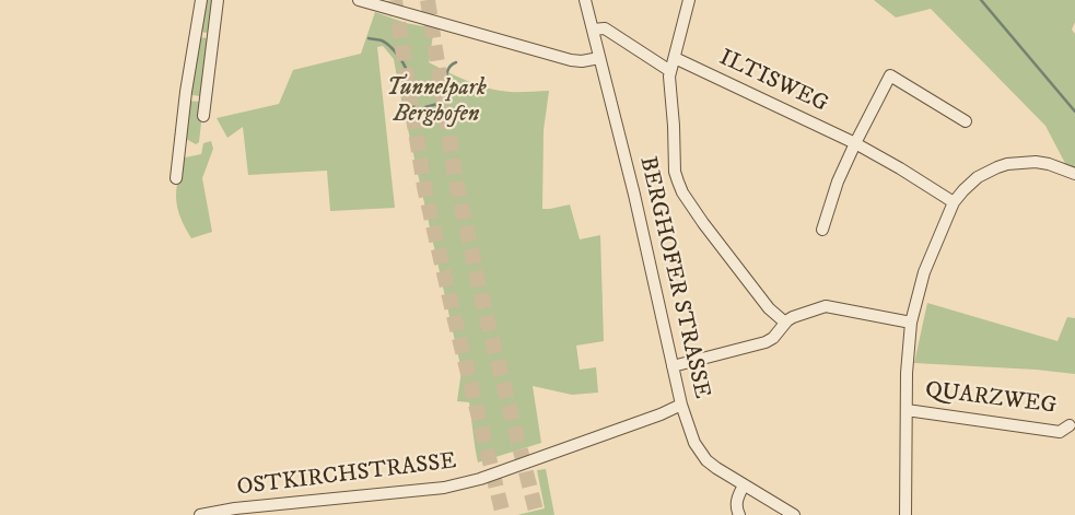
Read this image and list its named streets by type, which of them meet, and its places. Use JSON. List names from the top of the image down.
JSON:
{
  "streets": {
    "street": [
      "ILTISWEG",
      "BERGHOFER STRASSE",
      "QUARZWEG",
      "OSTKIRCHSTRASSE"
    ]
  },
  "crossings": [
    ["BERGHOFER STRASSE", "OSTKIRCHSTRASSE"]
  ],
  "parks": ["Tunnelpark Berghofen"]
}
